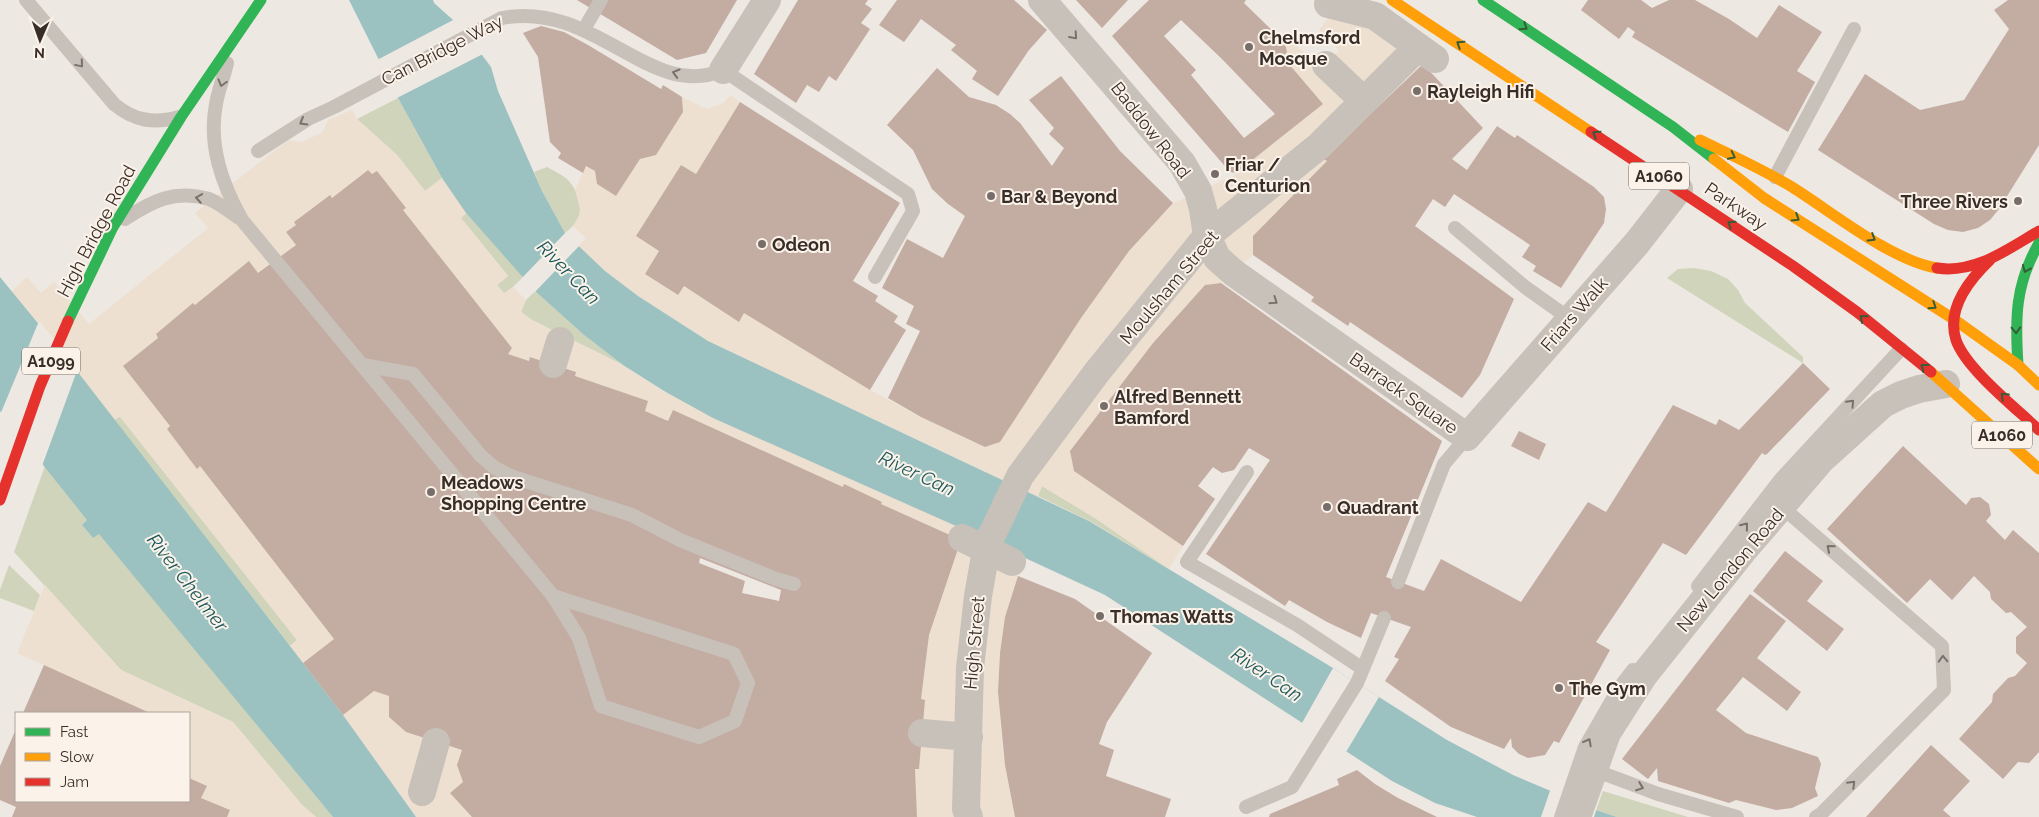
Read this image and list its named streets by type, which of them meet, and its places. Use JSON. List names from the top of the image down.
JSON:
{
  "streets": {
    "main road": [
      "A1060",
      "Parkway",
      "High Bridge Road",
      "A1099"
    ],
    "street": [
      "Baddow Road",
      "Moulsham Street",
      "Friars Walk",
      "Barrack Square",
      "New London Road",
      "High Street"
    ],
    "lane": ["Can Bridge Way"]
  },
  "crossings": [
    ["Baddow Road", "Moulsham Street"],
    ["Baddow Road", "Barrack Square"],
    ["A1060", "Parkway"],
    ["Parkway", "Friars Walk"],
    ["Parkway", "New London Road"],
    ["Moulsham Street", "High Street"],
    ["Friars Walk", "Barrack Square"]
  ],
  "one_way": [
    "Can Bridge Way",
    "Baddow Road",
    "Barrack Square",
    "New London Road"
  ],
  "water": ["River Can", "River Chelmer"],
  "places": [
    "Chelmsford Mosque",
    "Rayleigh Hifi",
    "Friar / Centurion",
    "Bar & Beyond",
    "Three Rivers",
    "Odeon",
    "Alfred Bennett Bamford",
    "Meadows Shopping Centre",
    "Quadrant",
    "Thomas Watts",
    "The Gym"
  ],
  "legend": ["Fast", "Slow", "Jam"],
  "north": "bottom"
}
